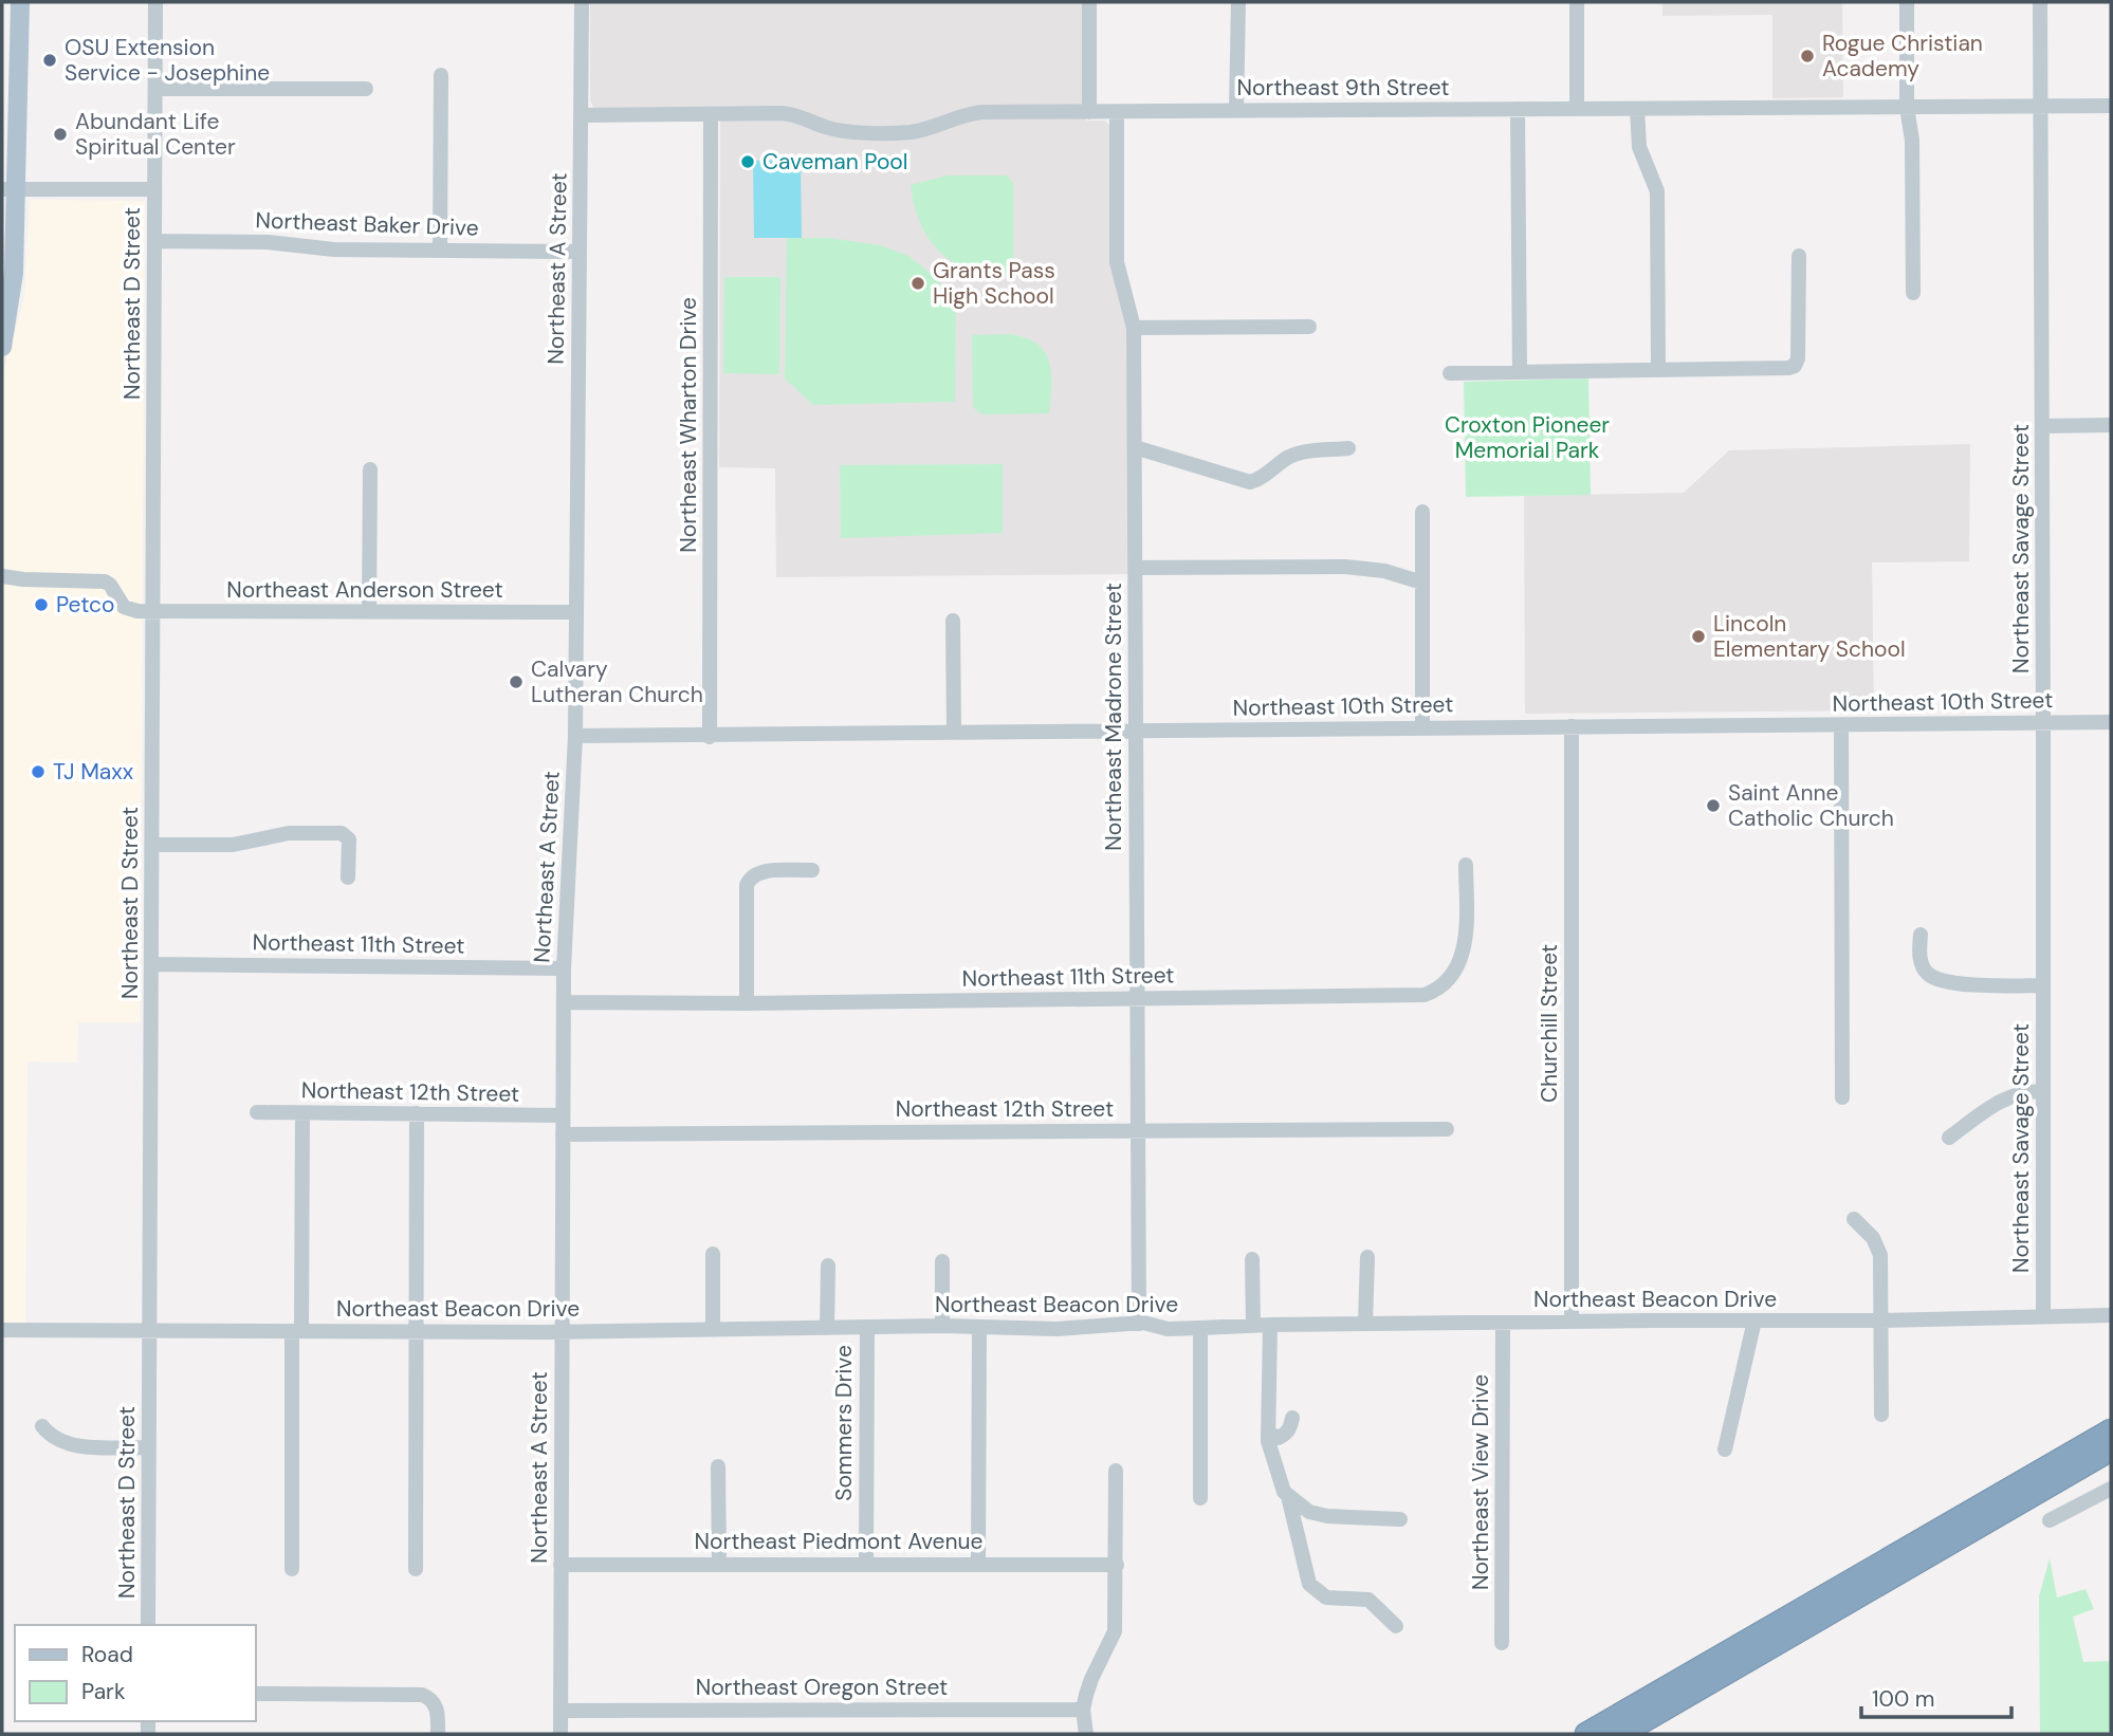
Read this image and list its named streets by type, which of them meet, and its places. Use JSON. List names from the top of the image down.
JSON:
{
  "streets": {
    "street": [
      "Northeast 9th Street",
      "Northeast Baker Drive",
      "Northeast A Street",
      "Northeast D Street",
      "Northeast Wharton Drive",
      "Northeast Savage Street",
      "Northeast Anderson Street",
      "Northeast 10th Street",
      "Northeast Madrone Street",
      "Northeast 11th Street",
      "Churchill Street",
      "Northeast 12th Street",
      "Northeast Beacon Drive",
      "Sommers Drive",
      "Northeast View Drive",
      "Northeast Piedmont Avenue",
      "Northeast Oregon Street"
    ]
  },
  "crossings": [
    ["Northeast 9th Street", "Northeast A Street"],
    ["Northeast 9th Street", "Northeast Wharton Drive"],
    ["Northeast 9th Street", "Northeast Savage Street"],
    ["Northeast 9th Street", "Northeast Madrone Street"],
    ["Northeast Baker Drive", "Northeast A Street"],
    ["Northeast Baker Drive", "Northeast D Street"],
    ["Northeast A Street", "Northeast Anderson Street"],
    ["Northeast A Street", "Northeast 10th Street"],
    ["Northeast A Street", "Northeast 11th Street"],
    ["Northeast A Street", "Northeast 12th Street"],
    ["Northeast A Street", "Northeast Beacon Drive"],
    ["Northeast A Street", "Northeast Piedmont Avenue"],
    ["Northeast A Street", "Northeast Oregon Street"],
    ["Northeast D Street", "Northeast Anderson Street"],
    ["Northeast D Street", "Northeast 11th Street"],
    ["Northeast D Street", "Northeast Beacon Drive"],
    ["Northeast Wharton Drive", "Northeast 10th Street"],
    ["Northeast Savage Street", "Northeast 10th Street"],
    ["Northeast Savage Street", "Northeast Beacon Drive"],
    ["Northeast 10th Street", "Northeast Madrone Street"],
    ["Northeast 10th Street", "Churchill Street"],
    ["Northeast Madrone Street", "Northeast 11th Street"],
    ["Northeast Madrone Street", "Northeast 12th Street"],
    ["Northeast Madrone Street", "Northeast Beacon Drive"],
    ["Churchill Street", "Northeast Beacon Drive"],
    ["Northeast Beacon Drive", "Sommers Drive"],
    ["Northeast Beacon Drive", "Northeast View Drive"],
    ["Sommers Drive", "Northeast Piedmont Avenue"]
  ],
  "parks": ["Croxton Pioneer Memorial Park"],
  "places": [
    "Rogue Christian Academy",
    "OSU Extension Service - Josephine",
    "Abundant Life Spiritual Center",
    "Caveman Pool",
    "Grants Pass High School",
    "Petco",
    "Lincoln Elementary School",
    "Calvary Lutheran Church",
    "TJ Maxx",
    "Saint Anne Catholic Church"
  ],
  "legend": ["Road", "Park"],
  "scale_bar": "100 m"
}
